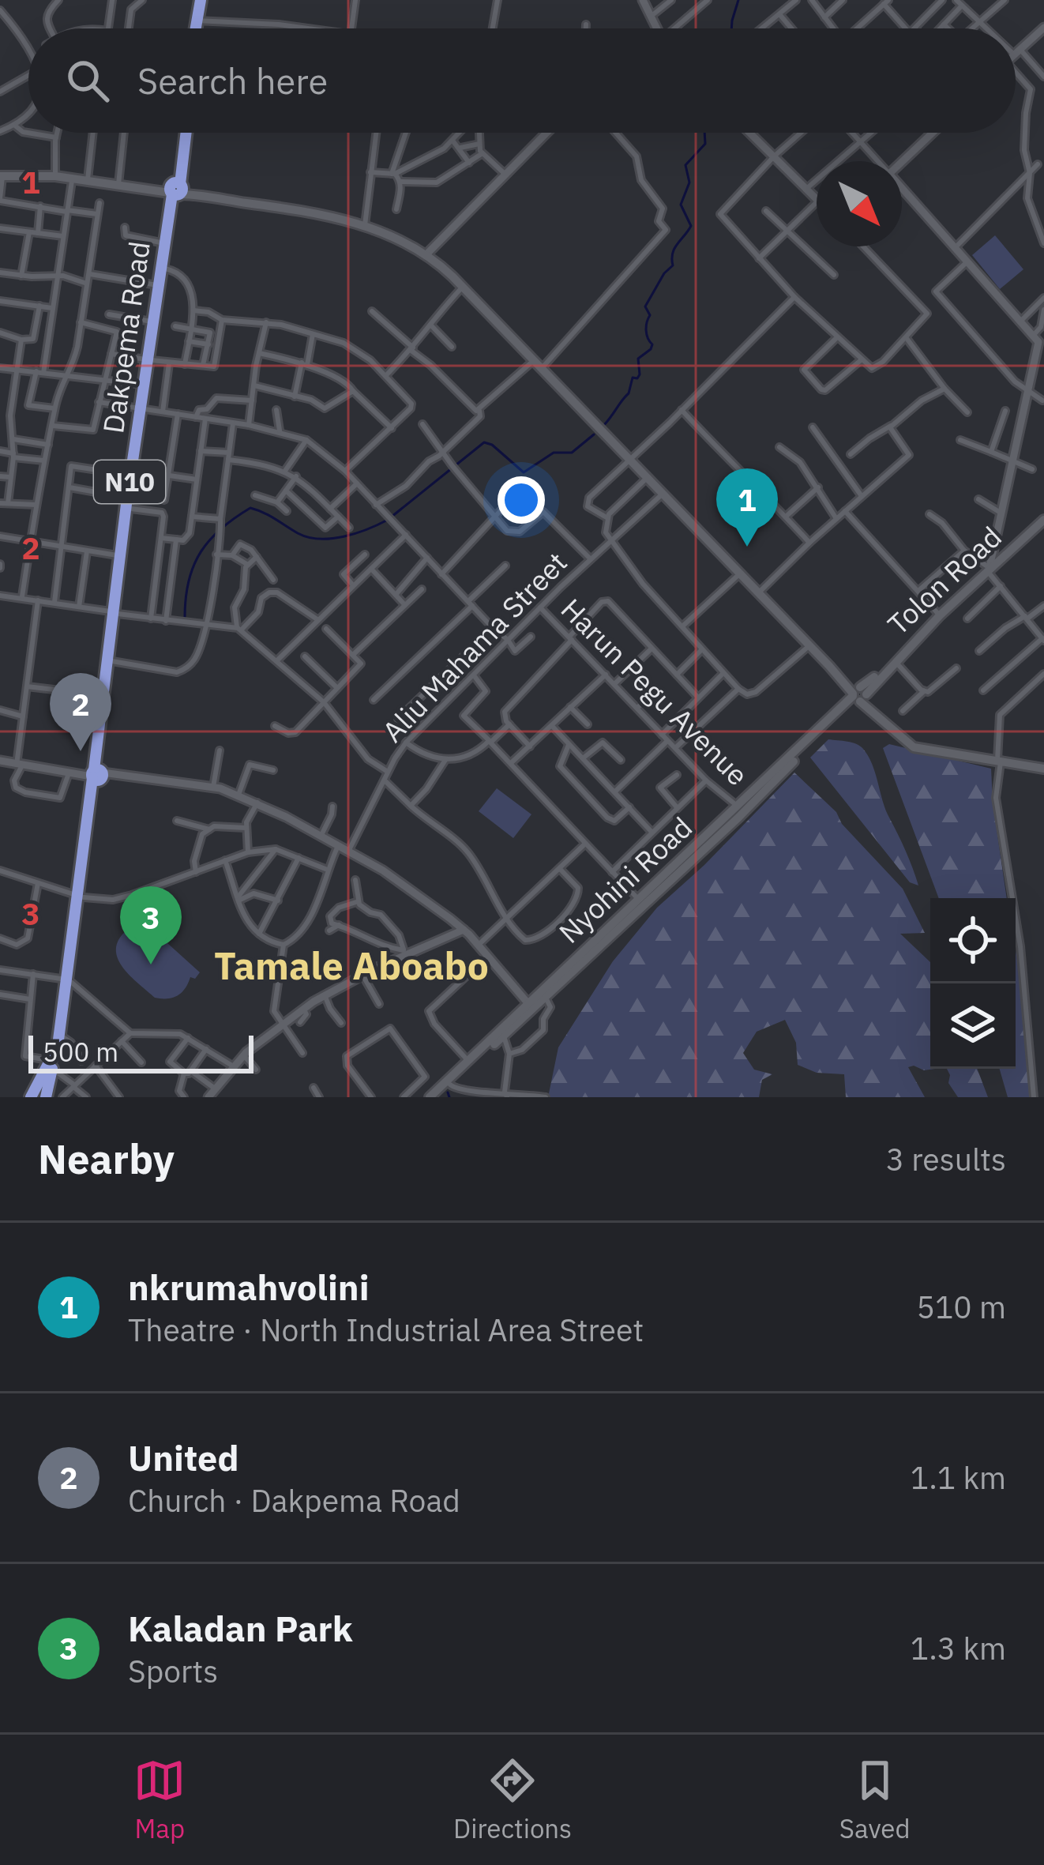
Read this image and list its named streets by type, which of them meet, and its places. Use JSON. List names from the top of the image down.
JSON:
{
  "streets": {
    "highway": ["Dakpema Road", "N10"],
    "main road": ["Tolon Road", "Nyohini Road"],
    "street": ["Aliu Mahama Street", "Harun Pegu Avenue"]
  },
  "crossings": [
    ["Dakpema Road", "N10"],
    ["Tolon Road", "Nyohini Road"],
    ["Aliu Mahama Street", "Harun Pegu Avenue"],
    ["Harun Pegu Avenue", "Nyohini Road"]
  ],
  "districts": ["Tamale Aboabo"],
  "scale_bar": "500 m",
  "north": "bottom right",
  "page": {
    "search": "Search here",
    "pins": ["1", "2", "3"],
    "scale": "500 m",
    "heading": ["Nearby", "3 results"],
    "list": [
      {
        "mark": "1",
        "name": "nkrumahvolini",
        "note": "Theatre · North Industrial Area Street",
        "value": "510 m"
      },
      {
        "mark": "2",
        "name": "United",
        "note": "Church · Dakpema Road",
        "value": "1.1 km"
      },
      {
        "mark": "3",
        "name": "Kaladan Park",
        "note": "Sports",
        "value": "1.3 km"
      }
    ],
    "nav": ["Map", "Directions", "Saved"]
  },
  "grid": {
    "rows": ["1", "2", "3"]
  }
}
